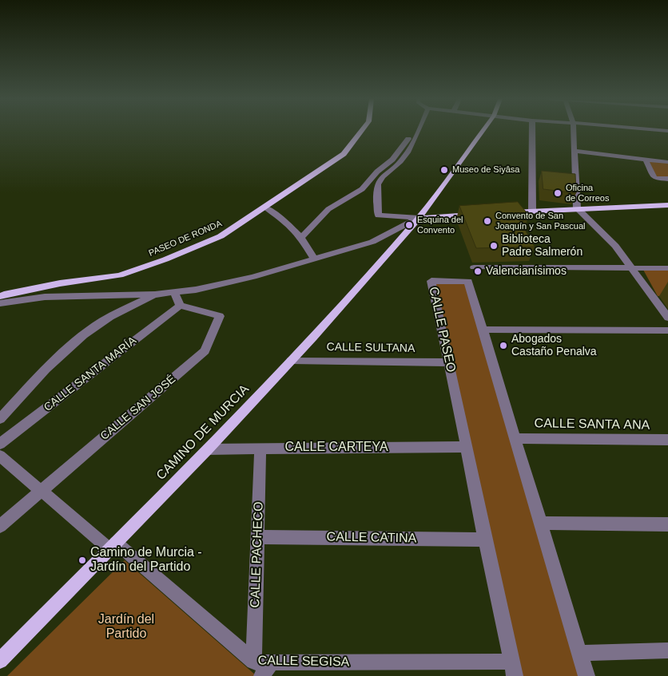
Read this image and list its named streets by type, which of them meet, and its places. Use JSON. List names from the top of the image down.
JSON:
{
  "streets": {
    "main road": ["PASEO DE RONDA", "CAMINO DE MURCIA"],
    "street": [
      "CALLE PASEO",
      "CALLE SULTANA",
      "CALLE SANTA MARÍA",
      "CALLE SAN JOSÉ",
      "CALLE SANTA ANA",
      "CALLE CARTEYA",
      "CALLE CATINA",
      "CALLE PACHECO",
      "CALLE SEGISA"
    ]
  },
  "crossings": [
    ["CALLE PASEO", "CALLE SULTANA"],
    ["CALLE PASEO", "CALLE SANTA ANA"],
    ["CALLE PASEO", "CALLE CARTEYA"],
    ["CALLE PASEO", "CALLE CATINA"],
    ["CALLE PASEO", "CALLE SEGISA"],
    ["CALLE SULTANA", "CAMINO DE MURCIA"],
    ["CALLE SANTA MARÍA", "CALLE SAN JOSÉ"],
    ["CALLE SAN JOSÉ", "CALLE SEGISA"],
    ["CAMINO DE MURCIA", "CALLE CARTEYA"],
    ["CAMINO DE MURCIA", "CALLE SEGISA"],
    ["CALLE CARTEYA", "CALLE PACHECO"],
    ["CALLE CATINA", "CALLE PACHECO"],
    ["CALLE PACHECO", "CALLE SEGISA"]
  ],
  "parks": ["Jardín del Partido"],
  "places": [
    "Museo de Siyâsa",
    "Oficina de Correos",
    "Convento de San Joaquín y San Pascual",
    "Esquina del Convento",
    "Biblioteca Padre Salmerón",
    "Valencianísimos",
    "Abogados Castaño Penalva",
    "Camino de Murcia - Jardín del Partido"
  ]
}
